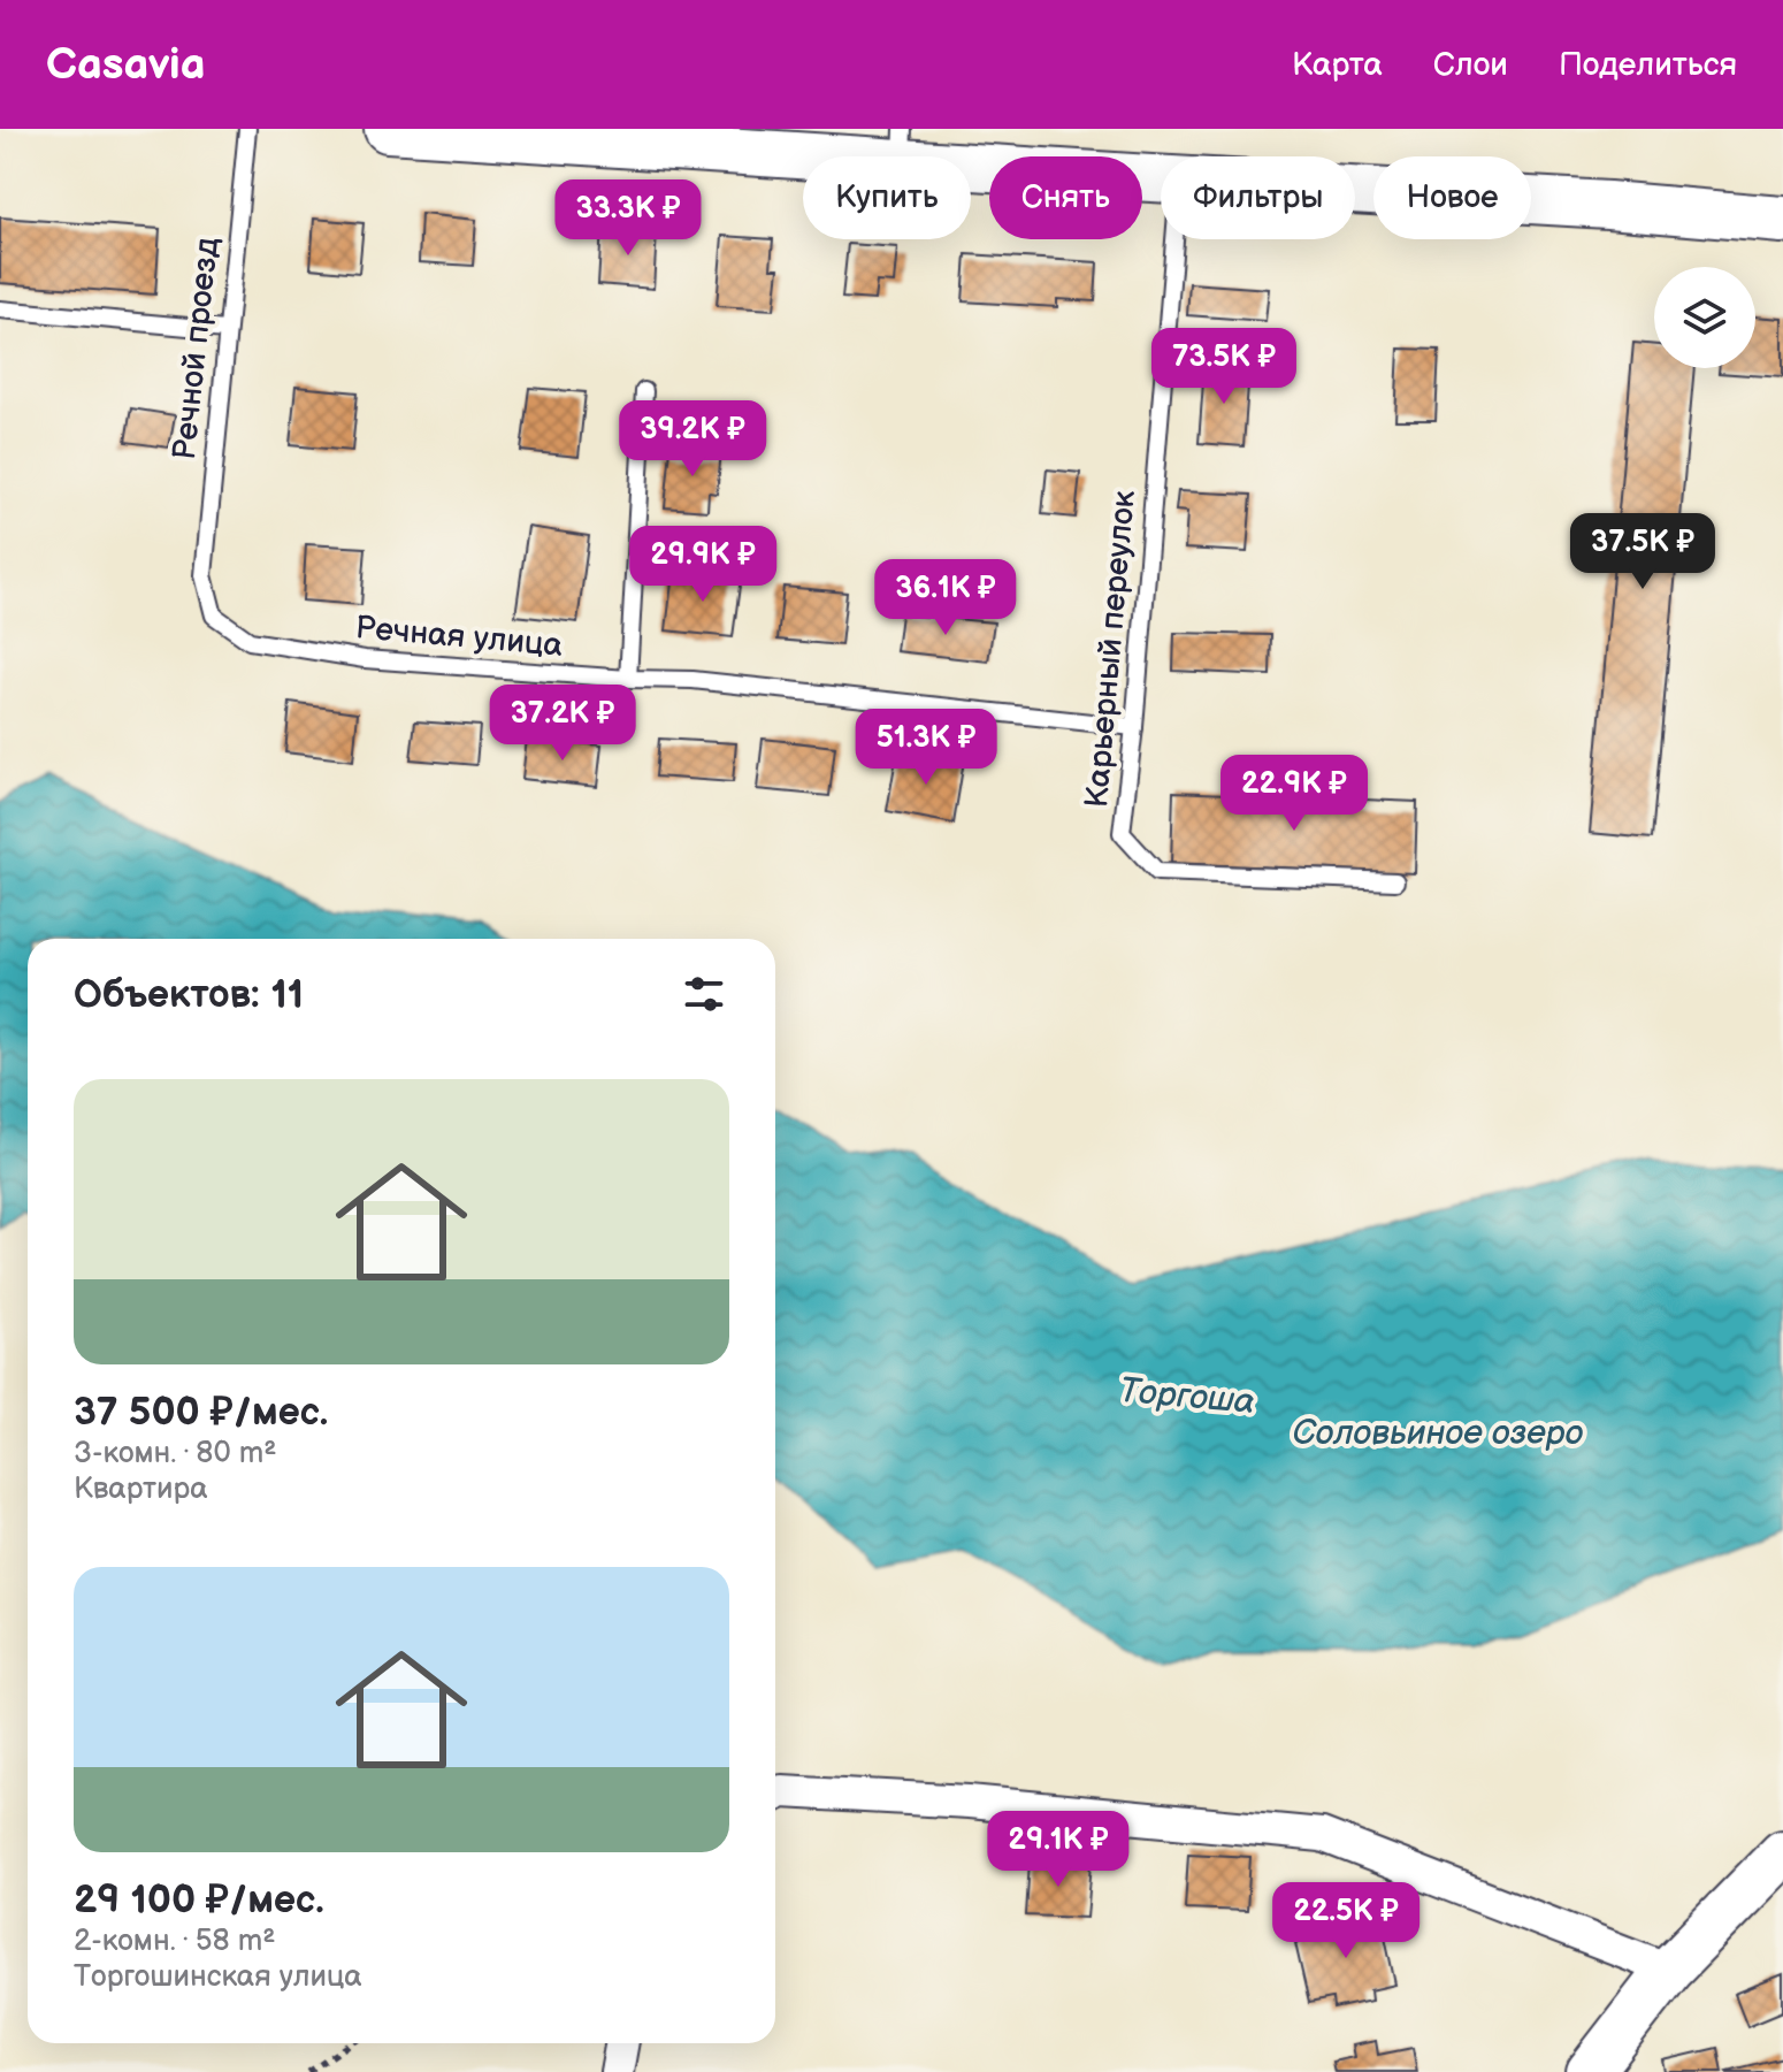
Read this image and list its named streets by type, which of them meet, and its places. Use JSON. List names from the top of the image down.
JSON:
{
  "streets": {
    "lane": ["Речной проезд", "Речная улица", "Карьерный переулок"]
  },
  "crossings": [
    ["Речной проезд", "Речная улица"],
    ["Речная улица", "Карьерный переулок"]
  ],
  "water": ["Торгоша", "Соловьиное озеро"],
  "page": {
    "header": "Casavia",
    "nav": ["Карта", "Слои", "Поделиться"],
    "chip": [
      "Купить",
      "Снять",
      "Фильтры",
      "Новое"
    ],
    "price": [
      "33.3K ₽",
      "73.5K ₽",
      "39.2K ₽",
      "37.5K ₽",
      "29.9K ₽",
      "36.1K ₽",
      "37.2K ₽",
      "51.3K ₽",
      "22.9K ₽",
      "29.1K ₽",
      "22.5K ₽"
    ],
    "heading": "Объектов: 11",
    "list": [
      {
        "name": "37 500 ₽/мес.",
        "note": "3-комн. · 80 m² · Квартира"
      },
      {
        "name": "29 100 ₽/мес.",
        "note": "2-комн. · 58 m² · Торгошинская улица"
      }
    ]
  }
}
